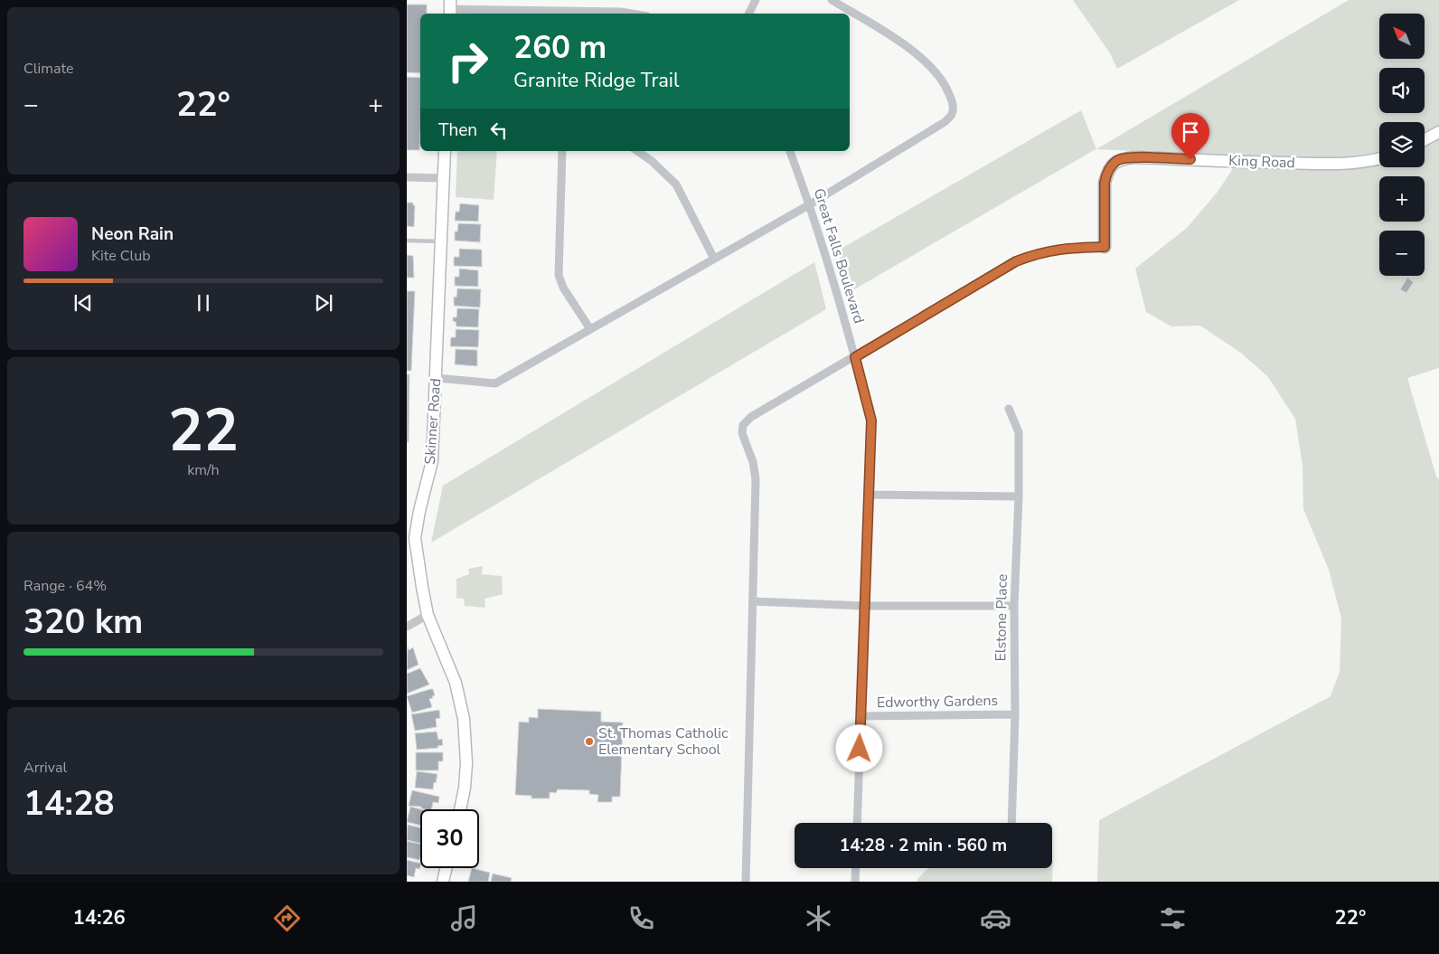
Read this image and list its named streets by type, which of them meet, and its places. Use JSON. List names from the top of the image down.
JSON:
{
  "streets": {
    "street": [
      "King Road",
      "Great Falls Boulevard",
      "Skinner Road",
      "Elstone Place",
      "Edworthy Gardens"
    ]
  },
  "crossings": [
    ["Great Falls Boulevard", "Edworthy Gardens"],
    ["Elstone Place", "Edworthy Gardens"]
  ],
  "places": ["St. Thomas Catholic Elementary School"],
  "north": "top left",
  "page": {
    "tile": [
      "Climate",
      ["22", "km/h"],
      ["Range · 64%", "320 km"],
      ["Arrival", "14:28"]
    ],
    "map_buttons": ["+", "−"],
    "turn": ["260 m", "Granite Ridge Trail"],
    "heat": ["−", "22°", "+"],
    "then": "Then",
    "song": ["Neon Rain", "Kite Club"],
    "limit": "30",
    "trip": "14:28 · 2 min · 560 m",
    "tabs": ["14:26", "22°"]
  }
}
